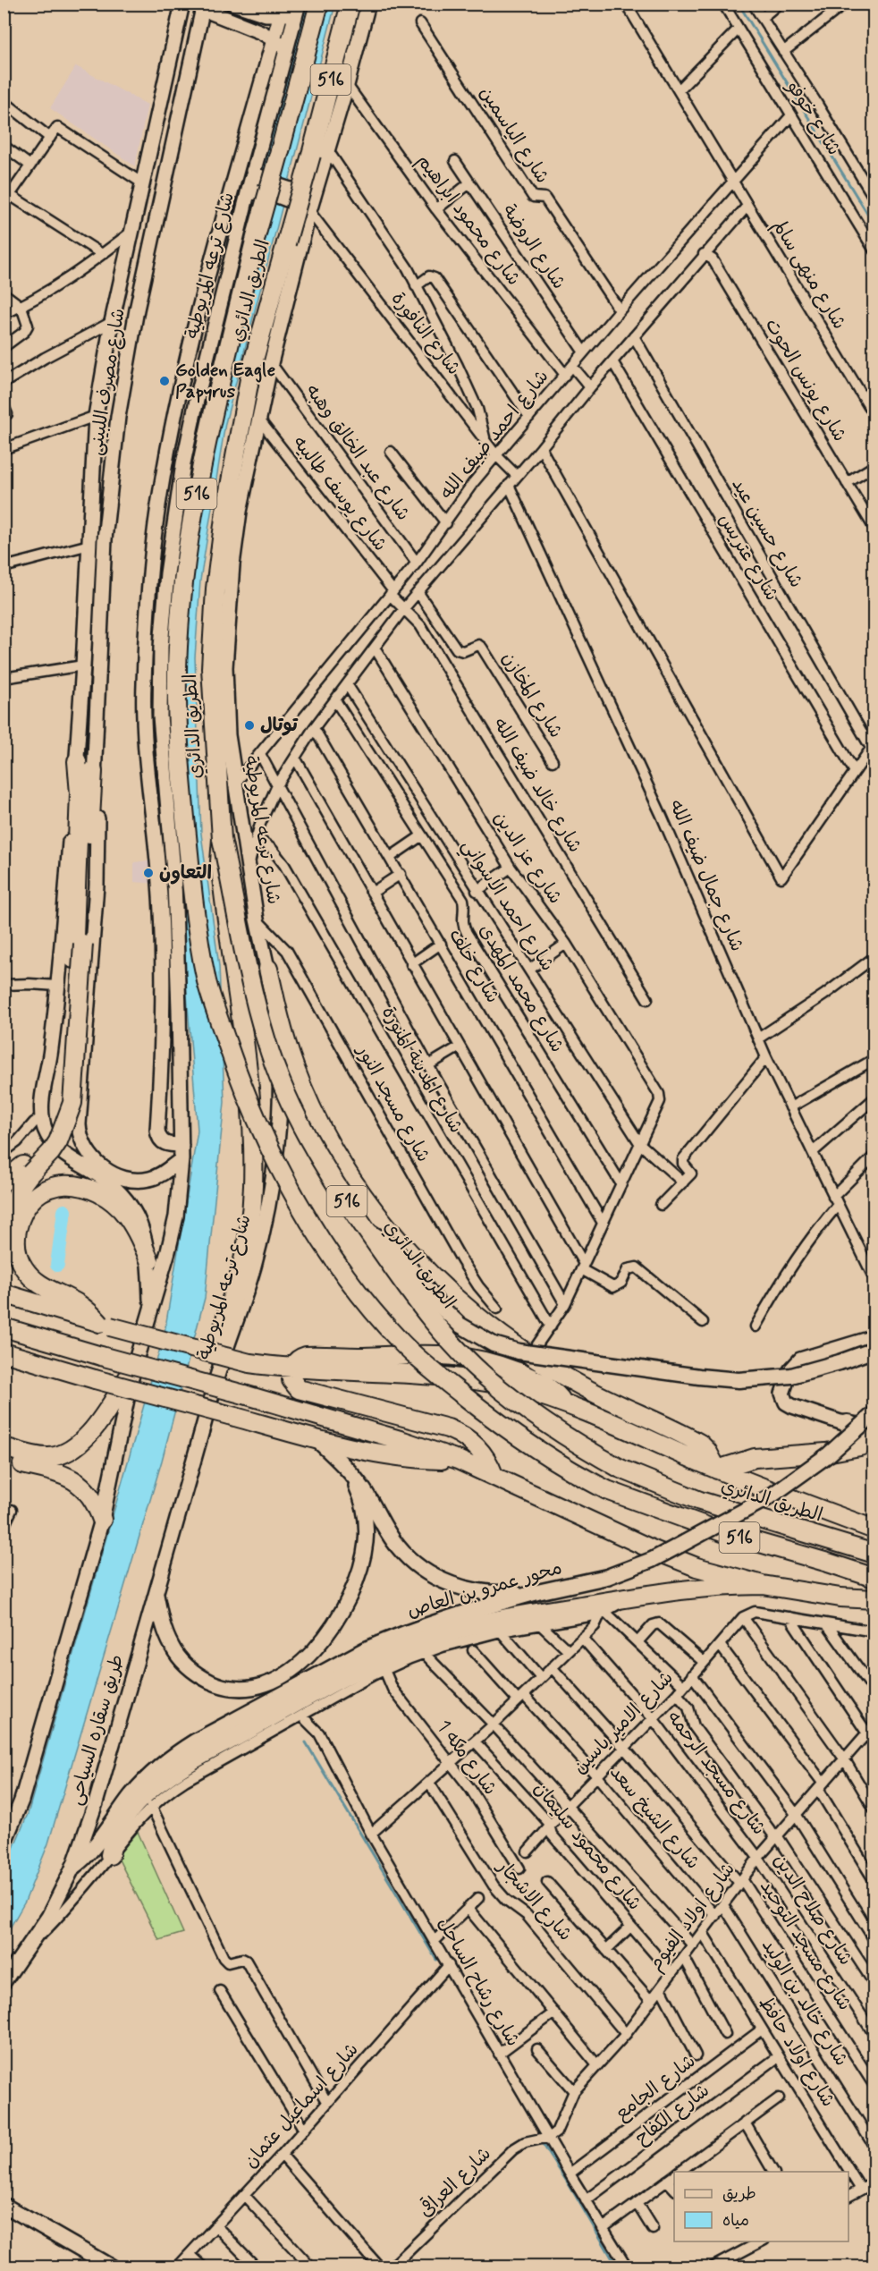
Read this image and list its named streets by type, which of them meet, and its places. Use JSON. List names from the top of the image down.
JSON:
{
  "streets": {
    "highway": ["516", "الطريق الدائري"],
    "main road": [
      "شارع ترعه المريوطية",
      "شارع مصرف اللبينى",
      "محور عمرو بن العاص",
      "طريق سقاره السياحى"
    ],
    "street": [
      "شارع خوفو",
      "شارع الياسمين",
      "شارع محمود ابراهيم",
      "شارع الروضة",
      "شارع منهى سالم",
      "شارع النافورة",
      "شارع يونس الحوت",
      "شارع احمد ضيف الله",
      "شارع عبد الخالق وهبه",
      "شارع يوسف طالبيه",
      "شارع حسين عيد",
      "شارع عتريس",
      "شارع المخازن",
      "شارع خالد ضيف الله",
      "شارع عز الدين",
      "شارع جمال ضيف الله",
      "شارع احمد الاسواني",
      "شارع خلف",
      "شارع محمد المهدى",
      "شارع المدينة المنورة",
      "شارع مسجد النور",
      "شارع الامير ياسين",
      "شارع مكه 1",
      "شارع مسجد الرحمه",
      "شارع الشيخ سعد",
      "شارع محمود سليمان",
      "شارع الاشجار",
      "شارع صلاح الدين",
      "شارع اولاد الفيوم",
      "شارع مسجد التوحيد",
      "شارع رشاح الساحل",
      "شارع خالد بن الوليد",
      "شارع اولاد حافظ",
      "شارع الجامع",
      "شارع اسماعيل عثمان",
      "شارع الكفاح",
      "شارع العراقى"
    ]
  },
  "crossings": [
    ["شارع خوفو", "شارع احمد ضيف الله"],
    ["شارع الياسمين", "شارع احمد ضيف الله"],
    ["شارع محمود ابراهيم", "شارع ترعه المريوطية"],
    ["شارع محمود ابراهيم", "شارع احمد ضيف الله"],
    ["شارع الروضة", "شارع احمد ضيف الله"],
    ["شارع ترعه المريوطية", "شارع النافورة"],
    ["شارع ترعه المريوطية", "شارع احمد ضيف الله"],
    ["شارع ترعه المريوطية", "شارع عبد الخالق وهبه"],
    ["شارع ترعه المريوطية", "شارع يوسف طالبيه"],
    ["شارع ترعه المريوطية", "شارع مسجد النور"],
    ["شارع ترعه المريوطية", "طريق سقاره السياحى"],
    ["شارع منهى سالم", "شارع احمد ضيف الله"],
    ["شارع النافورة", "شارع احمد ضيف الله"],
    ["شارع احمد ضيف الله", "شارع عبد الخالق وهبه"],
    ["شارع احمد ضيف الله", "شارع يوسف طالبيه"],
    ["شارع احمد ضيف الله", "شارع خالد ضيف الله"],
    ["شارع يوسف طالبيه", "شارع خالد ضيف الله"],
    ["شارع عز الدين", "شارع احمد الاسواني"],
    ["محور عمرو بن العاص", "طريق سقاره السياحى"],
    ["شارع الامير ياسين", "شارع مسجد الرحمه"],
    ["شارع الامير ياسين", "شارع الشيخ سعد"],
    ["شارع الامير ياسين", "شارع محمود سليمان"],
    ["شارع الامير ياسين", "شارع مسجد التوحيد"],
    ["شارع مسجد الرحمه", "شارع صلاح الدين"],
    ["شارع مسجد الرحمه", "شارع اولاد الفيوم"],
    ["شارع الشيخ سعد", "شارع اولاد الفيوم"],
    ["شارع محمود سليمان", "شارع اولاد الفيوم"],
    ["شارع الاشجار", "شارع اولاد الفيوم"],
    ["شارع صلاح الدين", "شارع اولاد الفيوم"],
    ["شارع اولاد الفيوم", "شارع مسجد التوحيد"],
    ["شارع اولاد الفيوم", "شارع رشاح الساحل"],
    ["شارع اولاد الفيوم", "شارع خالد بن الوليد"],
    ["شارع اولاد الفيوم", "شارع اولاد حافظ"],
    ["شارع اولاد الفيوم", "شارع العراقى"],
    ["شارع رشاح الساحل", "شارع الجامع"],
    ["شارع رشاح الساحل", "شارع اسماعيل عثمان"],
    ["شارع رشاح الساحل", "شارع الكفاح"],
    ["شارع رشاح الساحل", "شارع العراقى"],
    ["شارع اولاد حافظ", "شارع الجامع"],
    ["شارع اولاد حافظ", "شارع الكفاح"]
  ],
  "places": ["Golden Eagle Papyrus", "توتال", "التعاون"],
  "legend": ["طريق", "مياه"]
}
